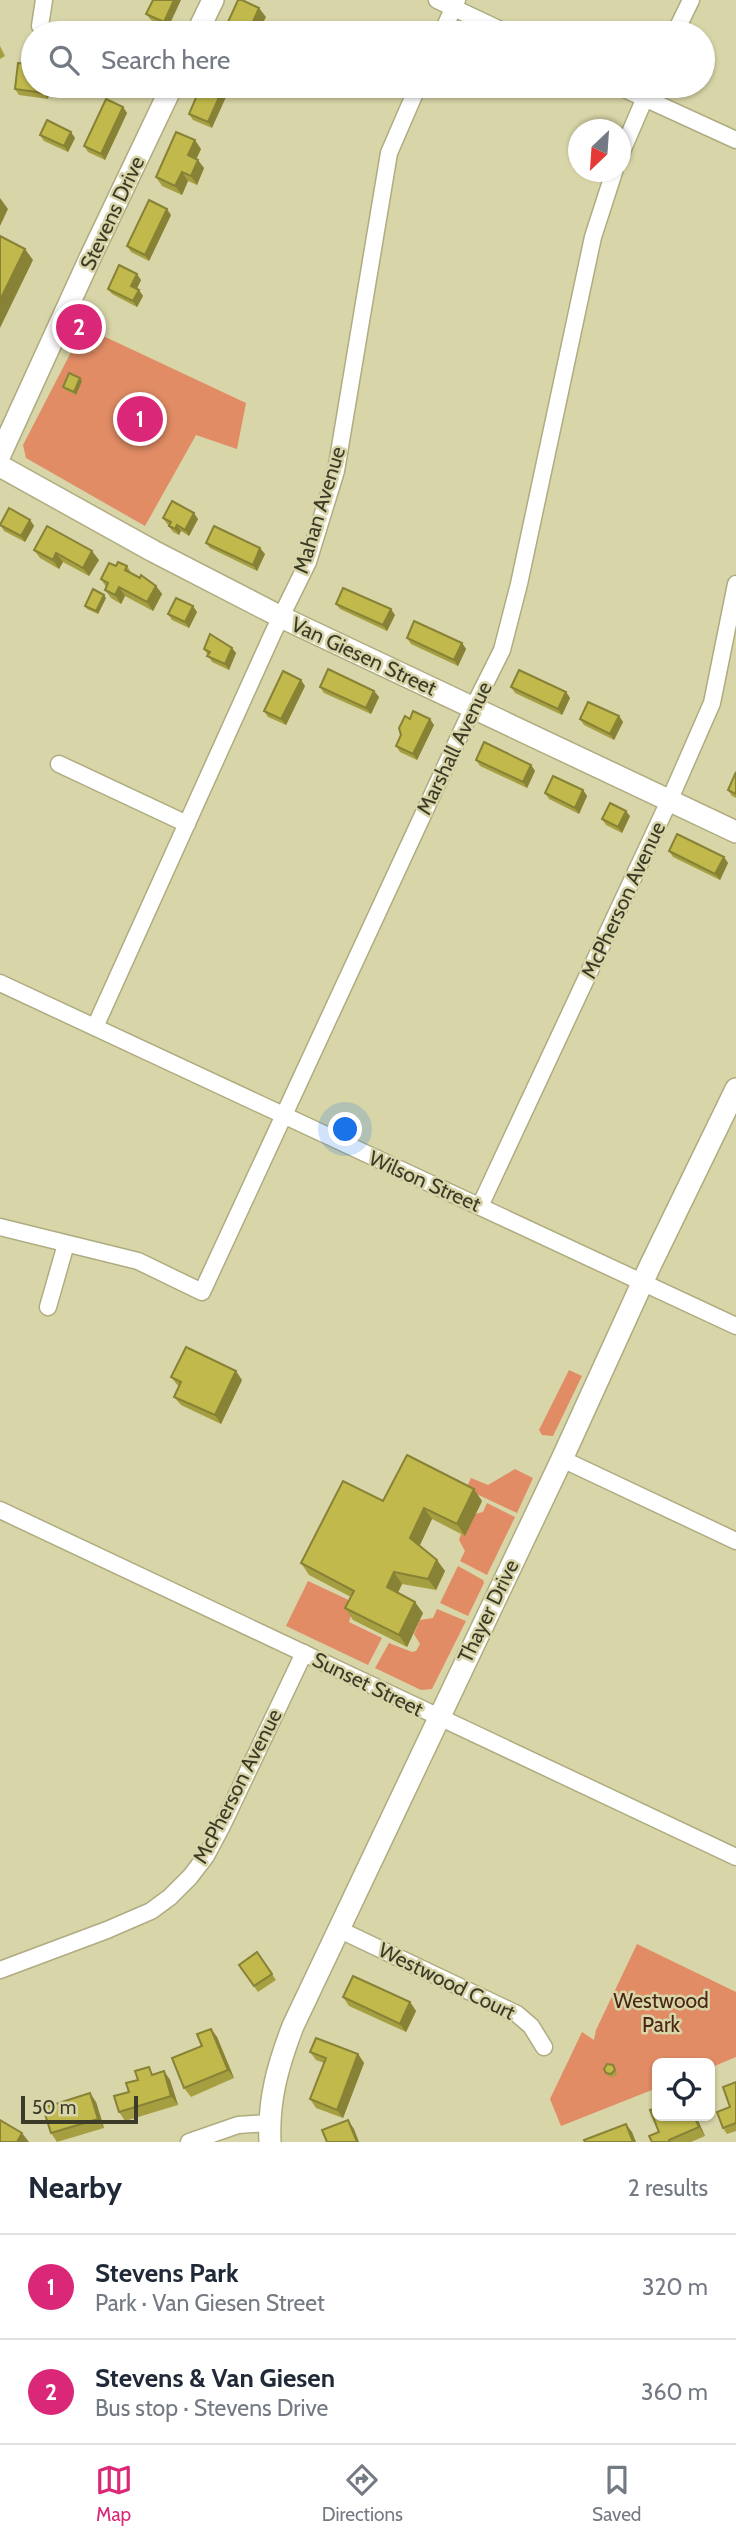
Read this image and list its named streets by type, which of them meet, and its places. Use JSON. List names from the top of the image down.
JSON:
{
  "streets": {
    "main road": ["Stevens Drive", "Van Giesen Street", "Thayer Drive"],
    "street": [
      "Mahan Avenue",
      "Marshall Avenue",
      "McPherson Avenue",
      "Wilson Street",
      "Sunset Street",
      "Westwood Court"
    ]
  },
  "crossings": [
    ["Mahan Avenue", "Van Giesen Street"],
    ["Mahan Avenue", "Wilson Street"],
    ["Van Giesen Street", "Marshall Avenue"],
    ["Van Giesen Street", "McPherson Avenue"],
    ["Marshall Avenue", "Wilson Street"],
    ["McPherson Avenue", "Wilson Street"],
    ["McPherson Avenue", "Sunset Street"],
    ["Wilson Street", "Thayer Drive"],
    ["Thayer Drive", "Sunset Street"],
    ["Thayer Drive", "Westwood Court"]
  ],
  "parks": ["Westwood Park"],
  "scale_bar": "50 m",
  "north": "bottom left",
  "page": {
    "search": "Search here",
    "pins": ["2", "1"],
    "scale": "50 m",
    "heading": ["Nearby", "2 results"],
    "list": [
      {
        "mark": "1",
        "name": "Stevens Park",
        "note": "Park · Van Giesen Street",
        "value": "320 m"
      },
      {
        "mark": "2",
        "name": "Stevens & Van Giesen",
        "note": "Bus stop · Stevens Drive",
        "value": "360 m"
      }
    ],
    "nav": ["Map", "Directions", "Saved"]
  }
}
